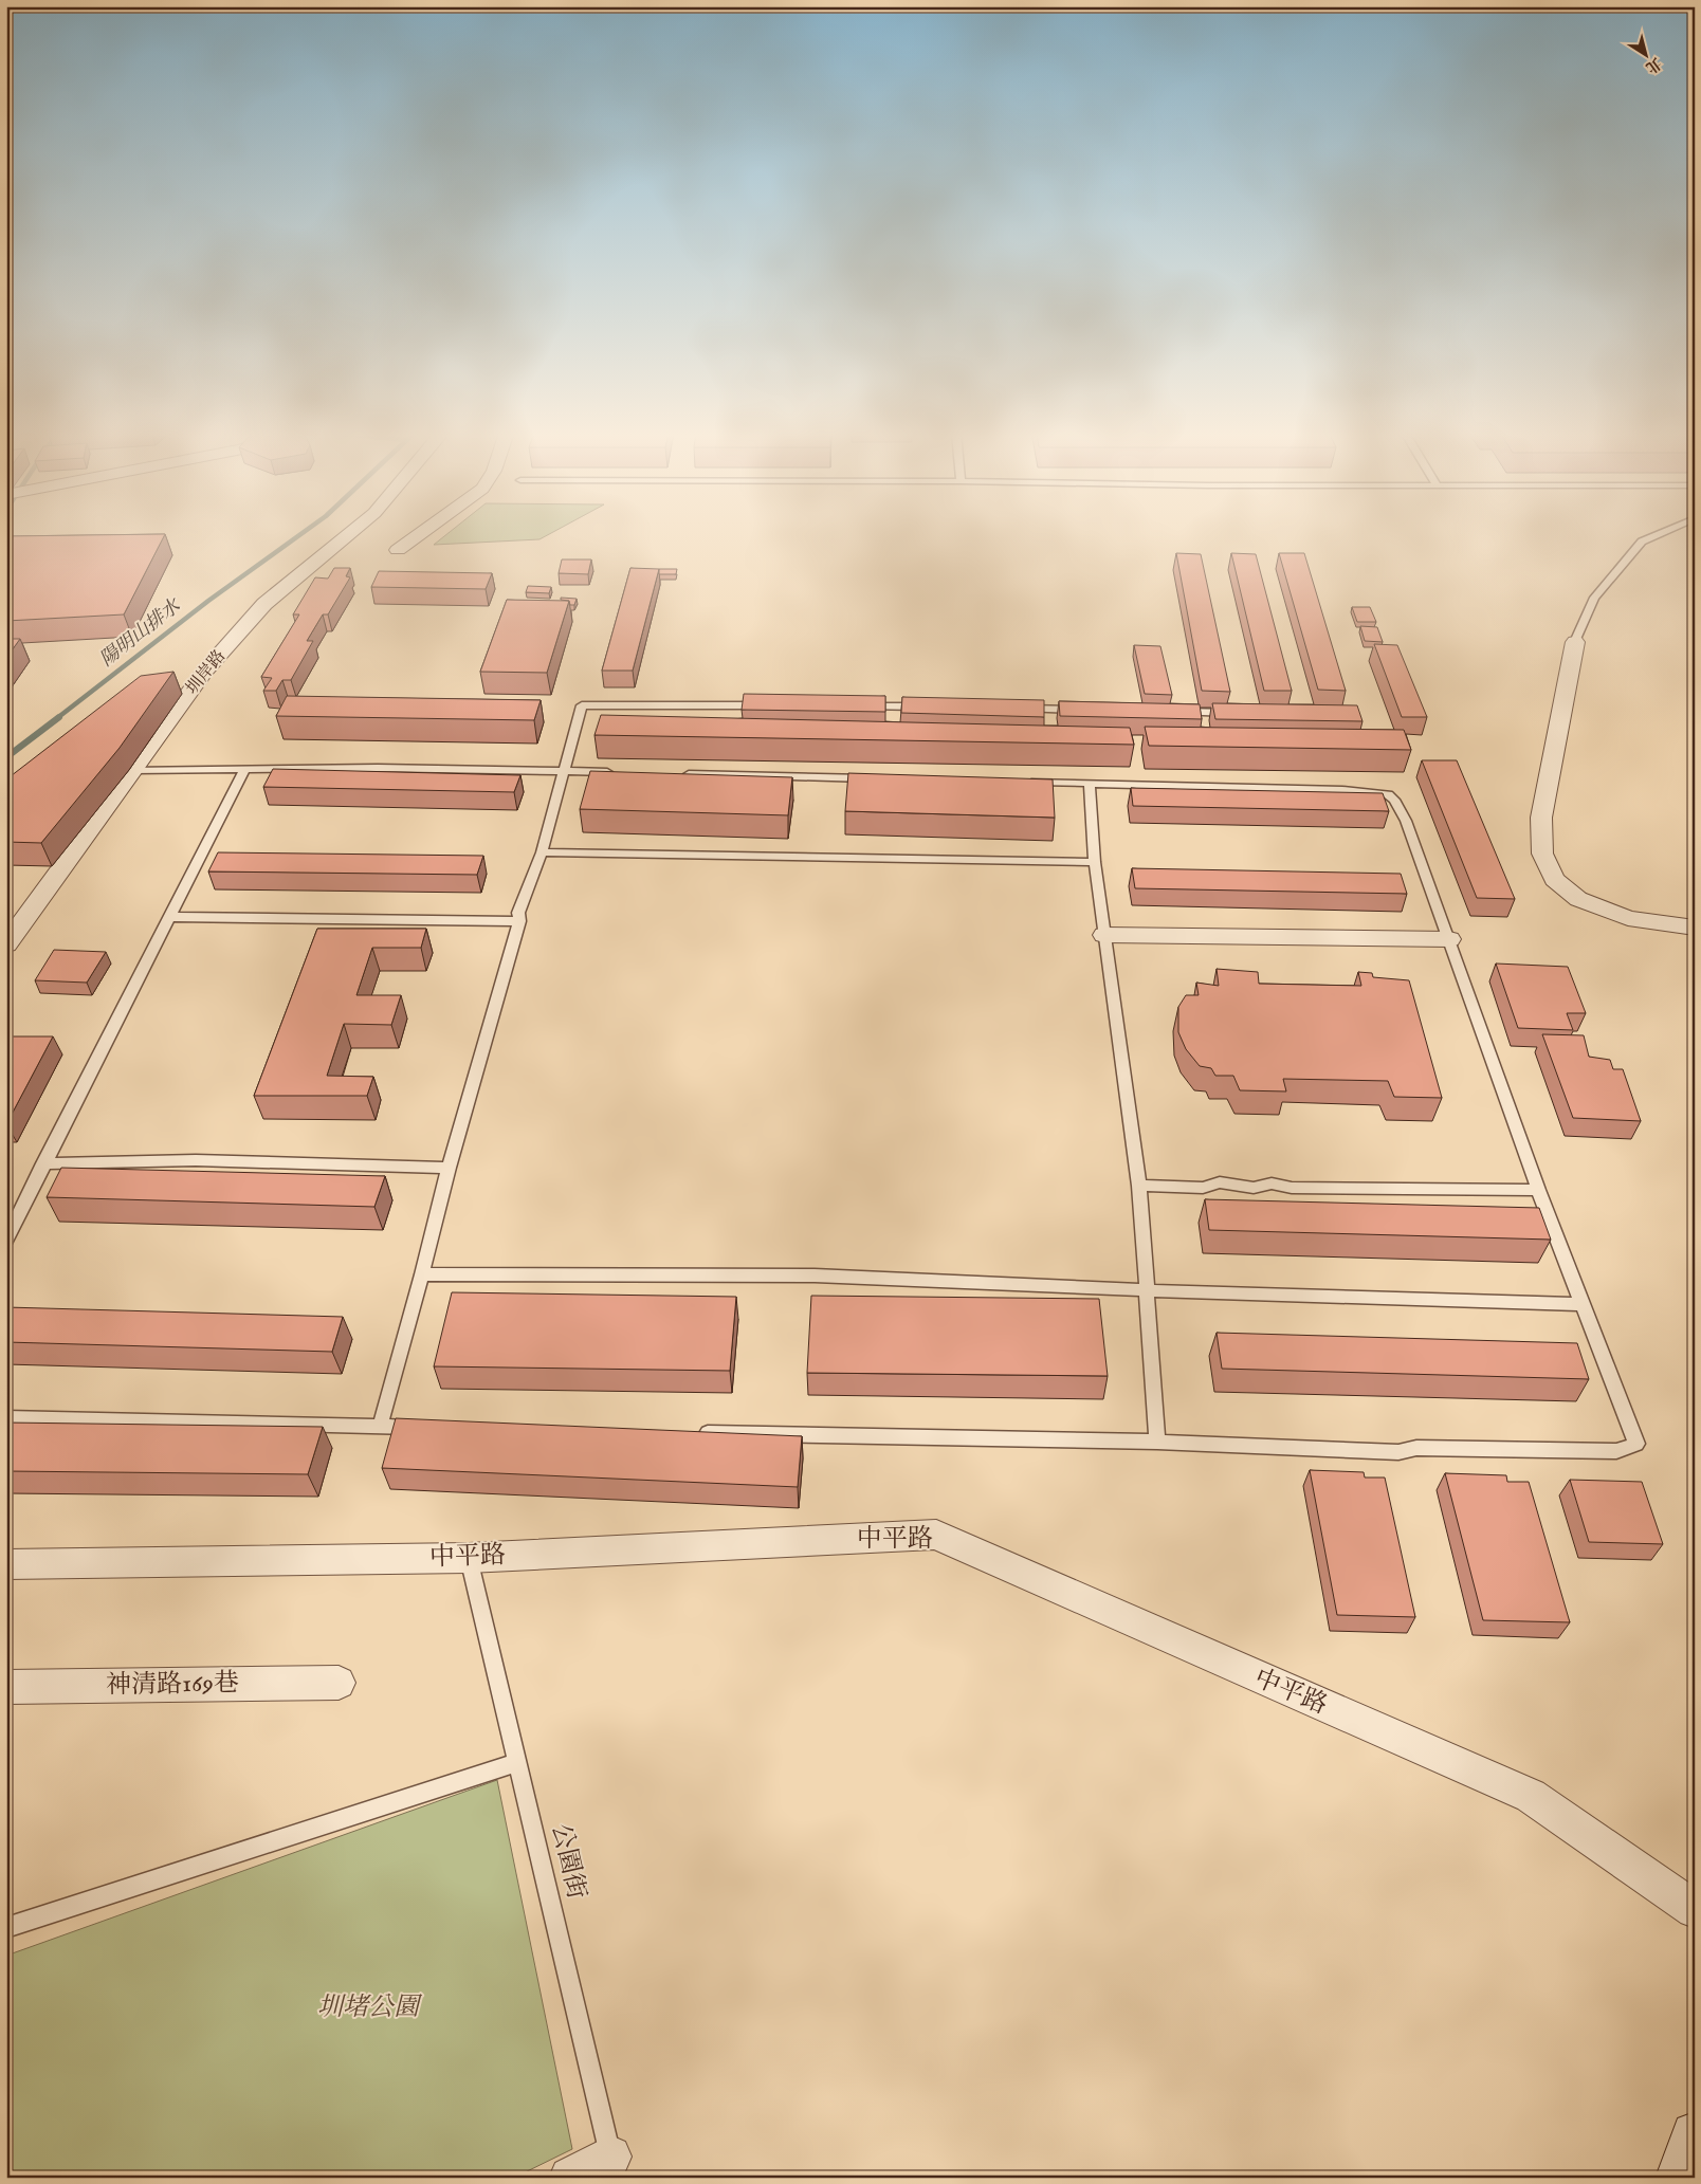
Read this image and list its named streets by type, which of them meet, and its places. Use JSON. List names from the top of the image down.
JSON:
{
  "streets": {
    "street": ["圳岸路", "中平路", "神清路169巷"],
    "lane": ["公園街"]
  },
  "crossings": [
    ["中平路", "公園街"]
  ],
  "water": ["陽明山排水"],
  "parks": ["圳堵公園"],
  "north": "bottom right"
}
